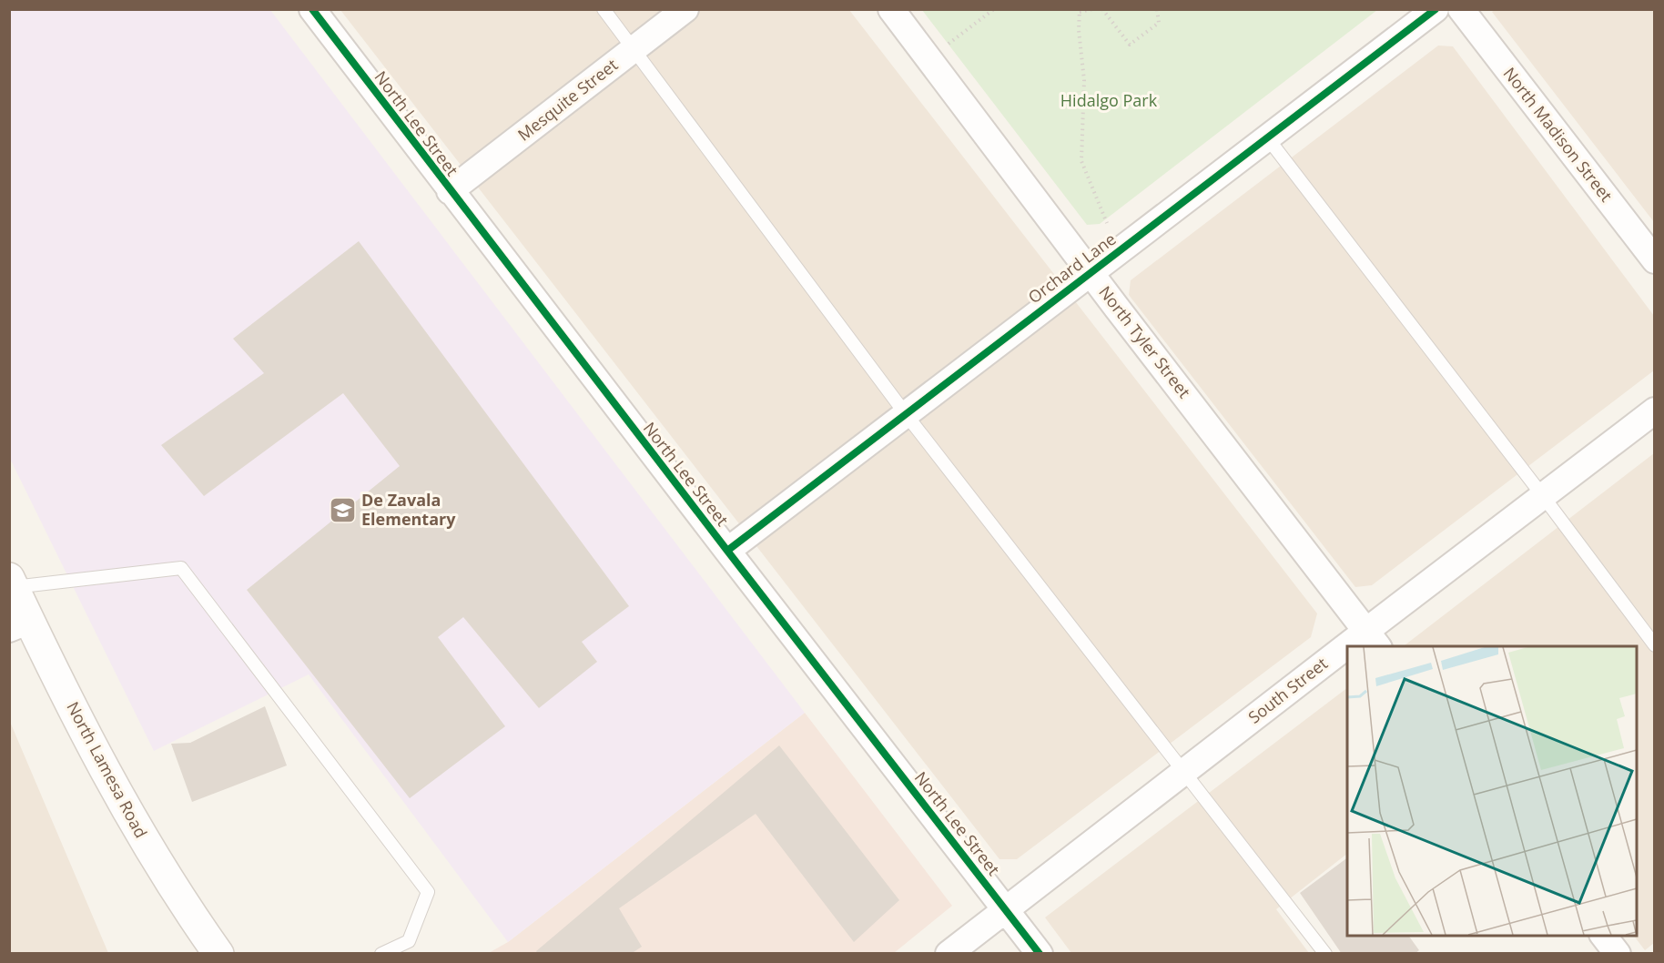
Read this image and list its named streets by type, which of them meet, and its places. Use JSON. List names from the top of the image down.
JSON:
{
  "streets": {
    "main road": ["North Lamesa Road"],
    "street": [
      "Mesquite Street",
      "North Lee Street",
      "North Madison Street",
      "Orchard Lane",
      "North Tyler Street",
      "South Street"
    ]
  },
  "crossings": [
    ["Mesquite Street", "North Lee Street"],
    ["North Lee Street", "Orchard Lane"],
    ["North Lee Street", "South Street"],
    ["Orchard Lane", "North Tyler Street"],
    ["North Tyler Street", "South Street"]
  ],
  "parks": ["Hidalgo Park"],
  "places": {
    "school or university": ["De Zavala Elementary"]
  }
}
